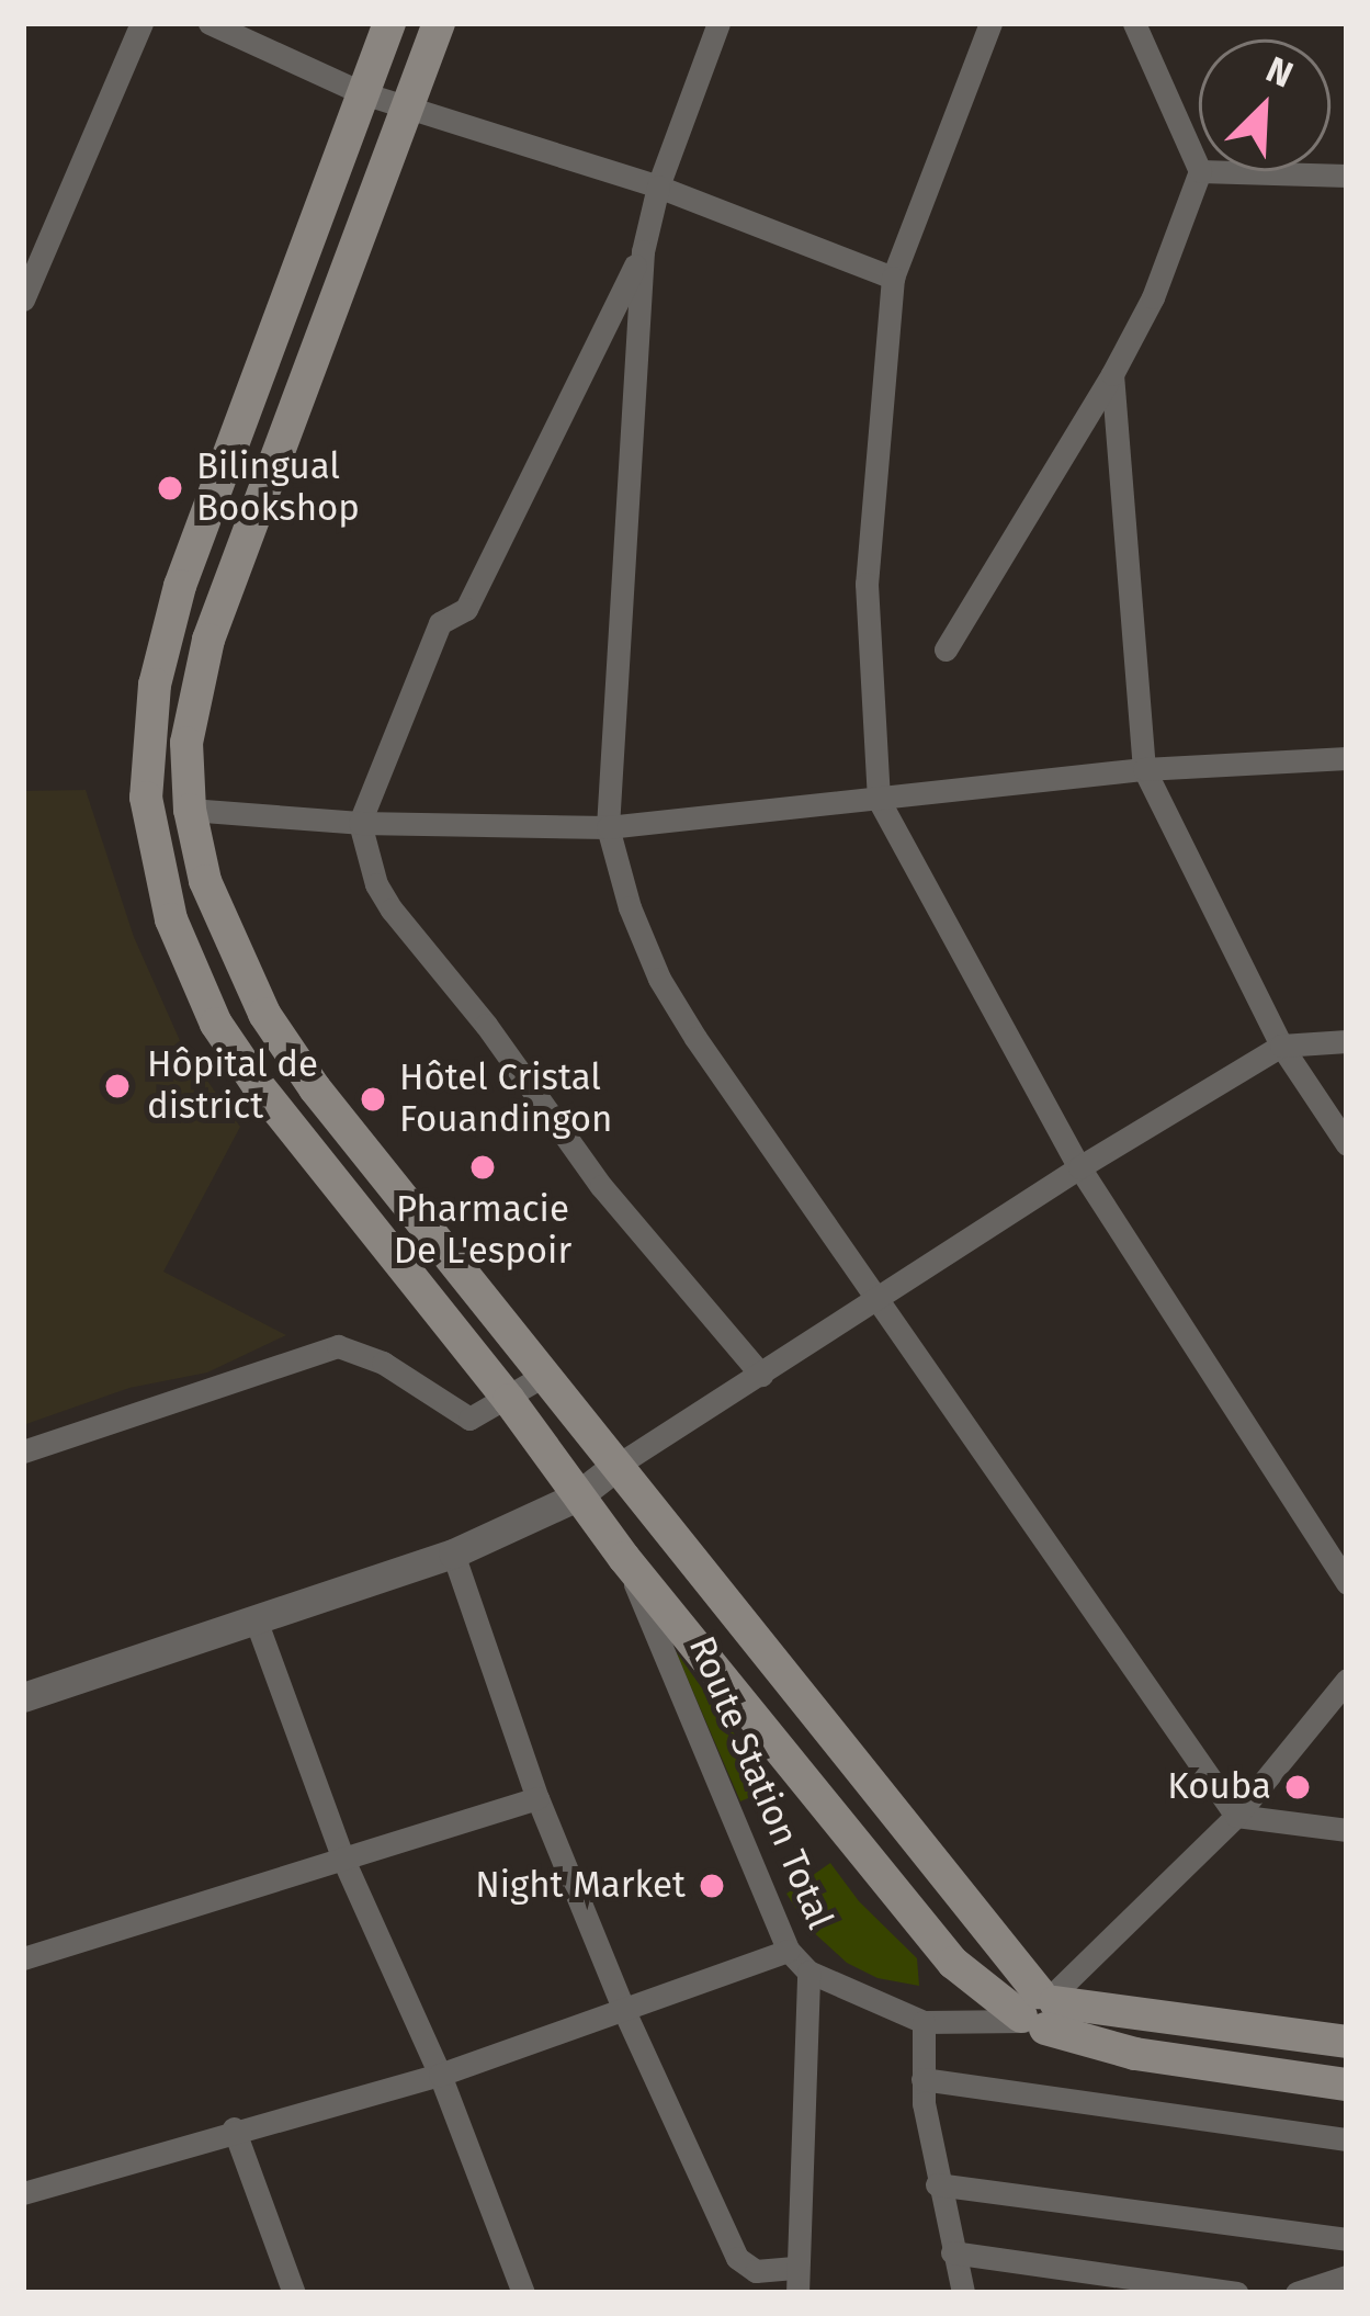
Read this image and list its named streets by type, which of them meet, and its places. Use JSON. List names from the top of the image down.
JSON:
{
  "streets": {
    "street": ["Route Station Total"]
  },
  "places": [
    "Bilingual Bookshop",
    "Hôpital de district",
    "Hôtel Cristal Fouandingon",
    "Pharmacie De L'espoir",
    "Kouba",
    "Night Market"
  ],
  "north": "top right"
}
